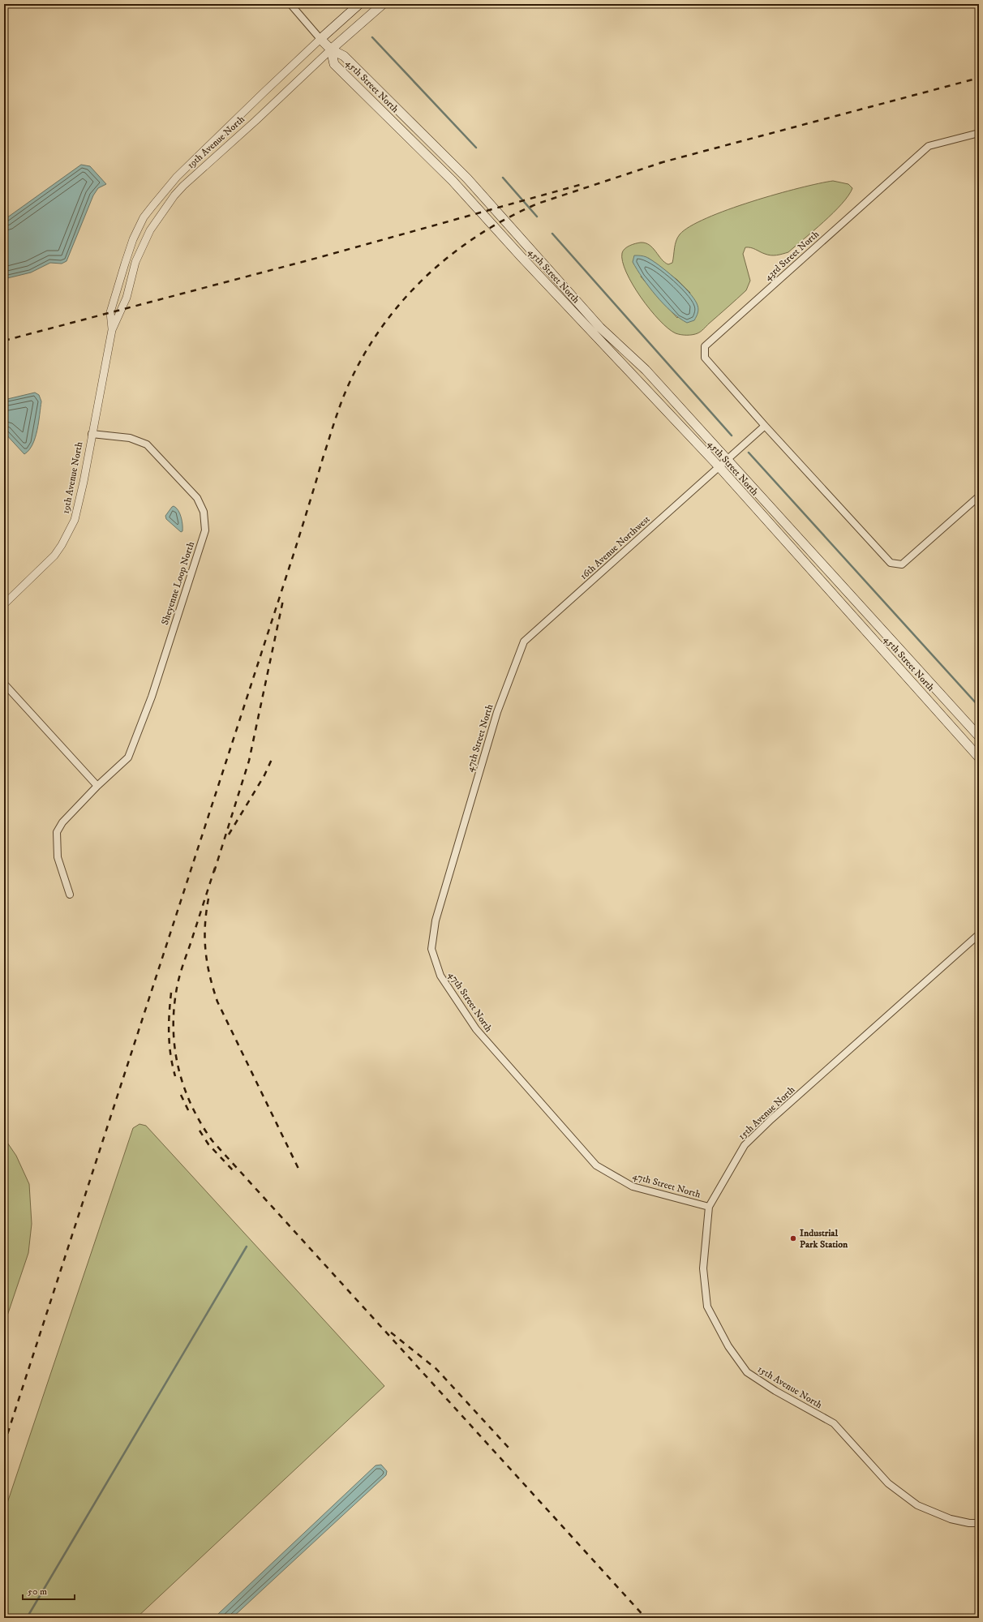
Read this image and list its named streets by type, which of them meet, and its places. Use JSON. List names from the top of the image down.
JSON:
{
  "streets": {
    "main road": ["45th Street North", "19th Avenue North"],
    "street": [
      "43rd Street North",
      "16th Avenue Northwest",
      "Sheyenne Loop North",
      "47th Street North",
      "15th Avenue North"
    ]
  },
  "crossings": [
    ["45th Street North", "19th Avenue North"],
    ["45th Street North", "16th Avenue Northwest"],
    ["19th Avenue North", "Sheyenne Loop North"],
    ["43rd Street North", "16th Avenue Northwest"],
    ["16th Avenue Northwest", "47th Street North"],
    ["47th Street North", "15th Avenue North"]
  ],
  "places": ["Industrial Park Station"],
  "scale_bar": "50 m"
}
